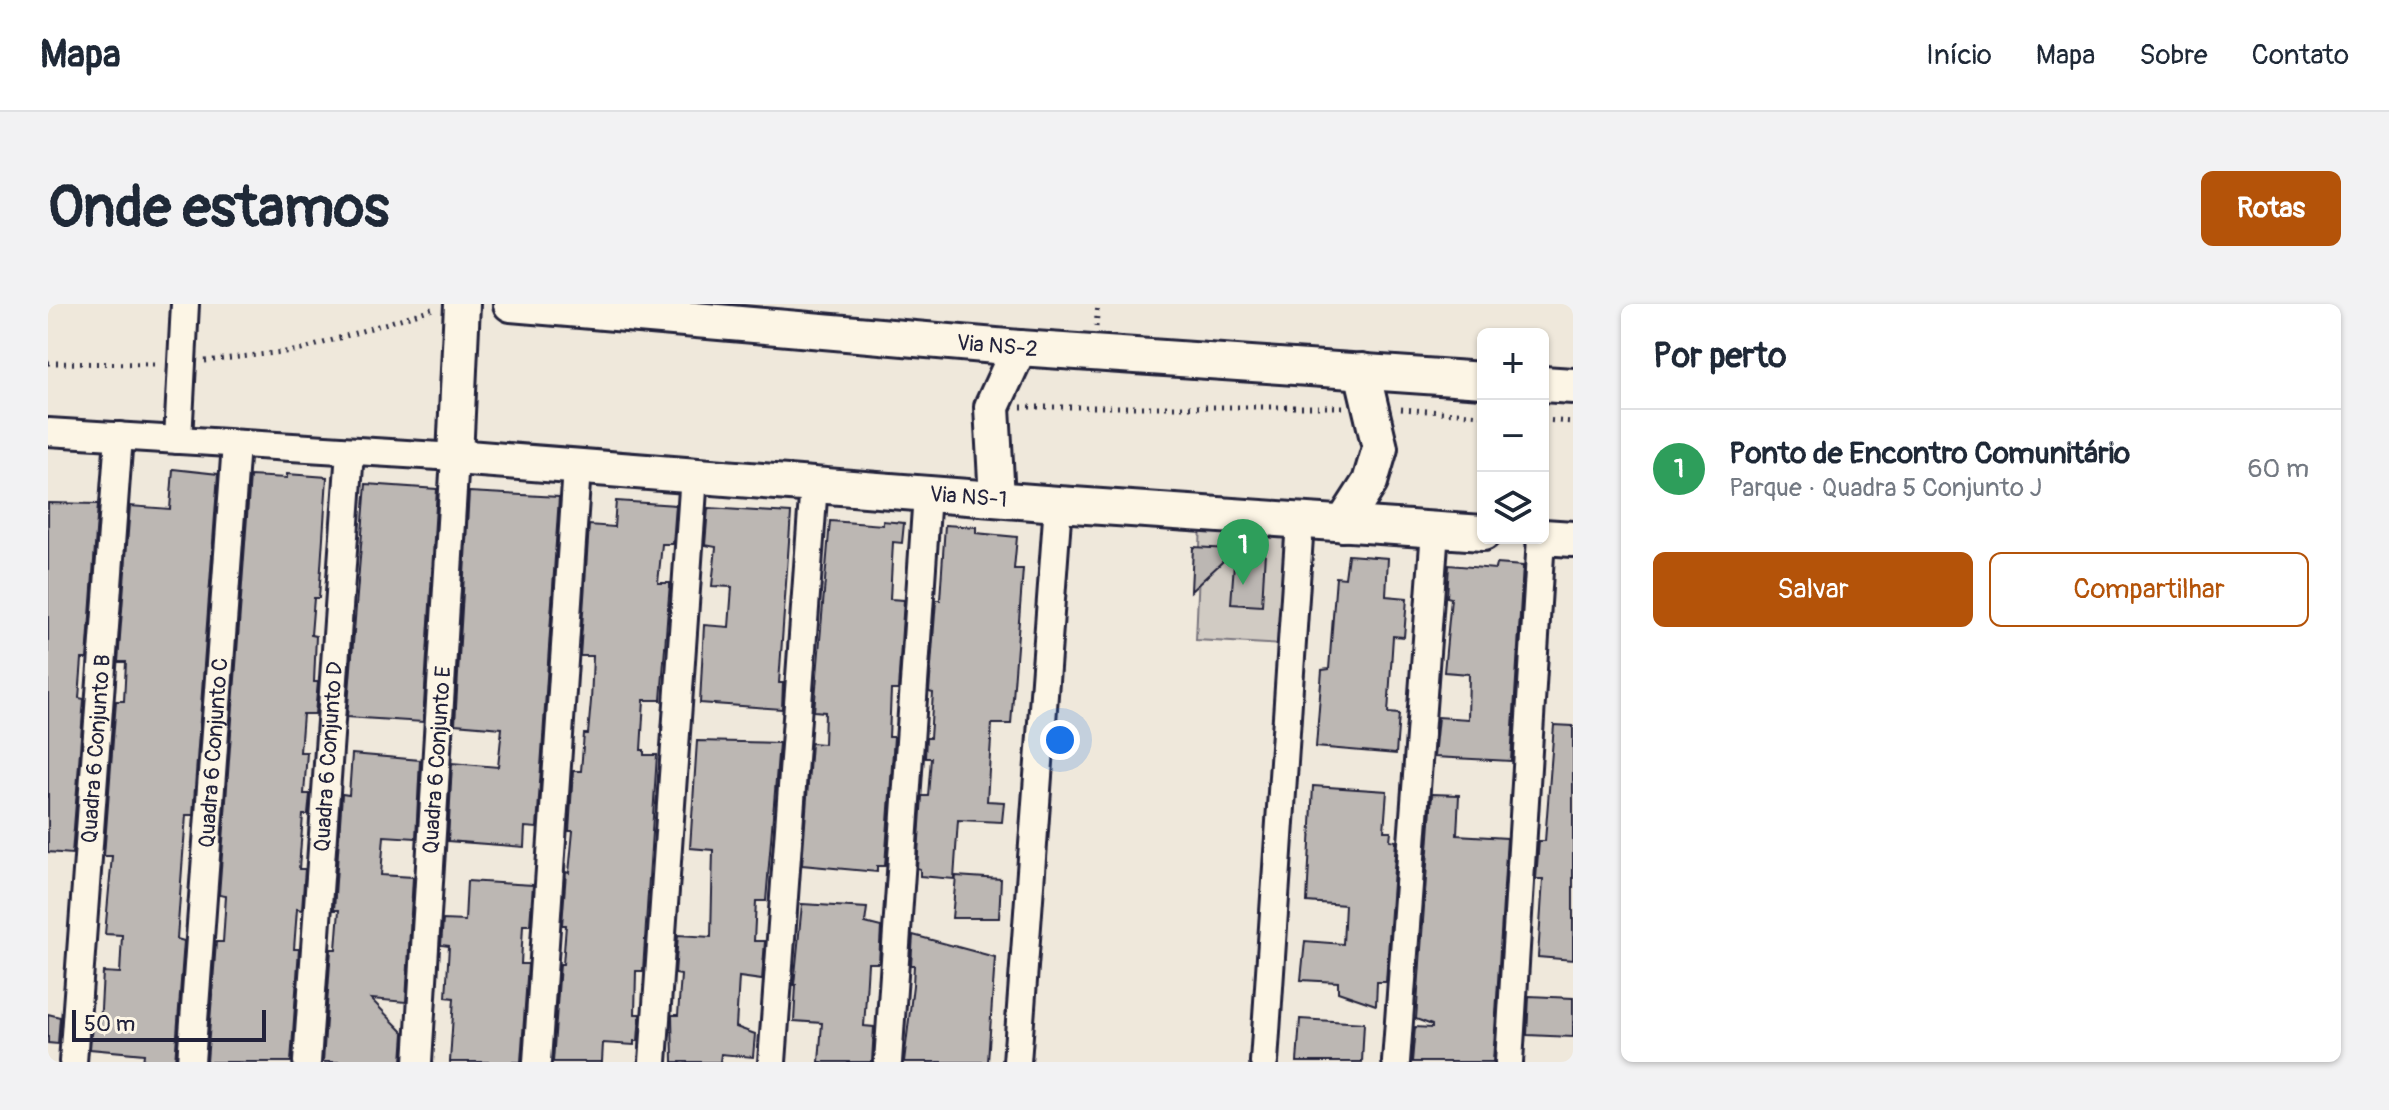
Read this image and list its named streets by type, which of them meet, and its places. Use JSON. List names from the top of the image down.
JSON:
{
  "streets": {
    "main road": ["Via NS-2", "Via NS-1"],
    "street": [
      "Quadra 6 Conjunto B",
      "Quadra 6 Conjunto C",
      "Quadra 6 Conjunto D",
      "Quadra 6 Conjunto E"
    ]
  },
  "crossings": [
    ["Via NS-1", "Quadra 6 Conjunto E"]
  ],
  "scale_bar": "50 m",
  "page": {
    "header": "Mapa",
    "nav": [
      "Início",
      "Mapa",
      "Sobre",
      "Contato"
    ],
    "buttons": [
      "Rotas",
      ["Salvar", "Compartilhar"]
    ],
    "title": "Onde estamos",
    "heading": "Por perto",
    "map_buttons": ["+", "−"],
    "list": [
      {
        "mark": "1",
        "name": "Ponto de Encontro Comunitário",
        "note": "Parque · Quadra 5 Conjunto J",
        "value": "60 m"
      }
    ],
    "pins": "1",
    "scale": "50 m"
  }
}
